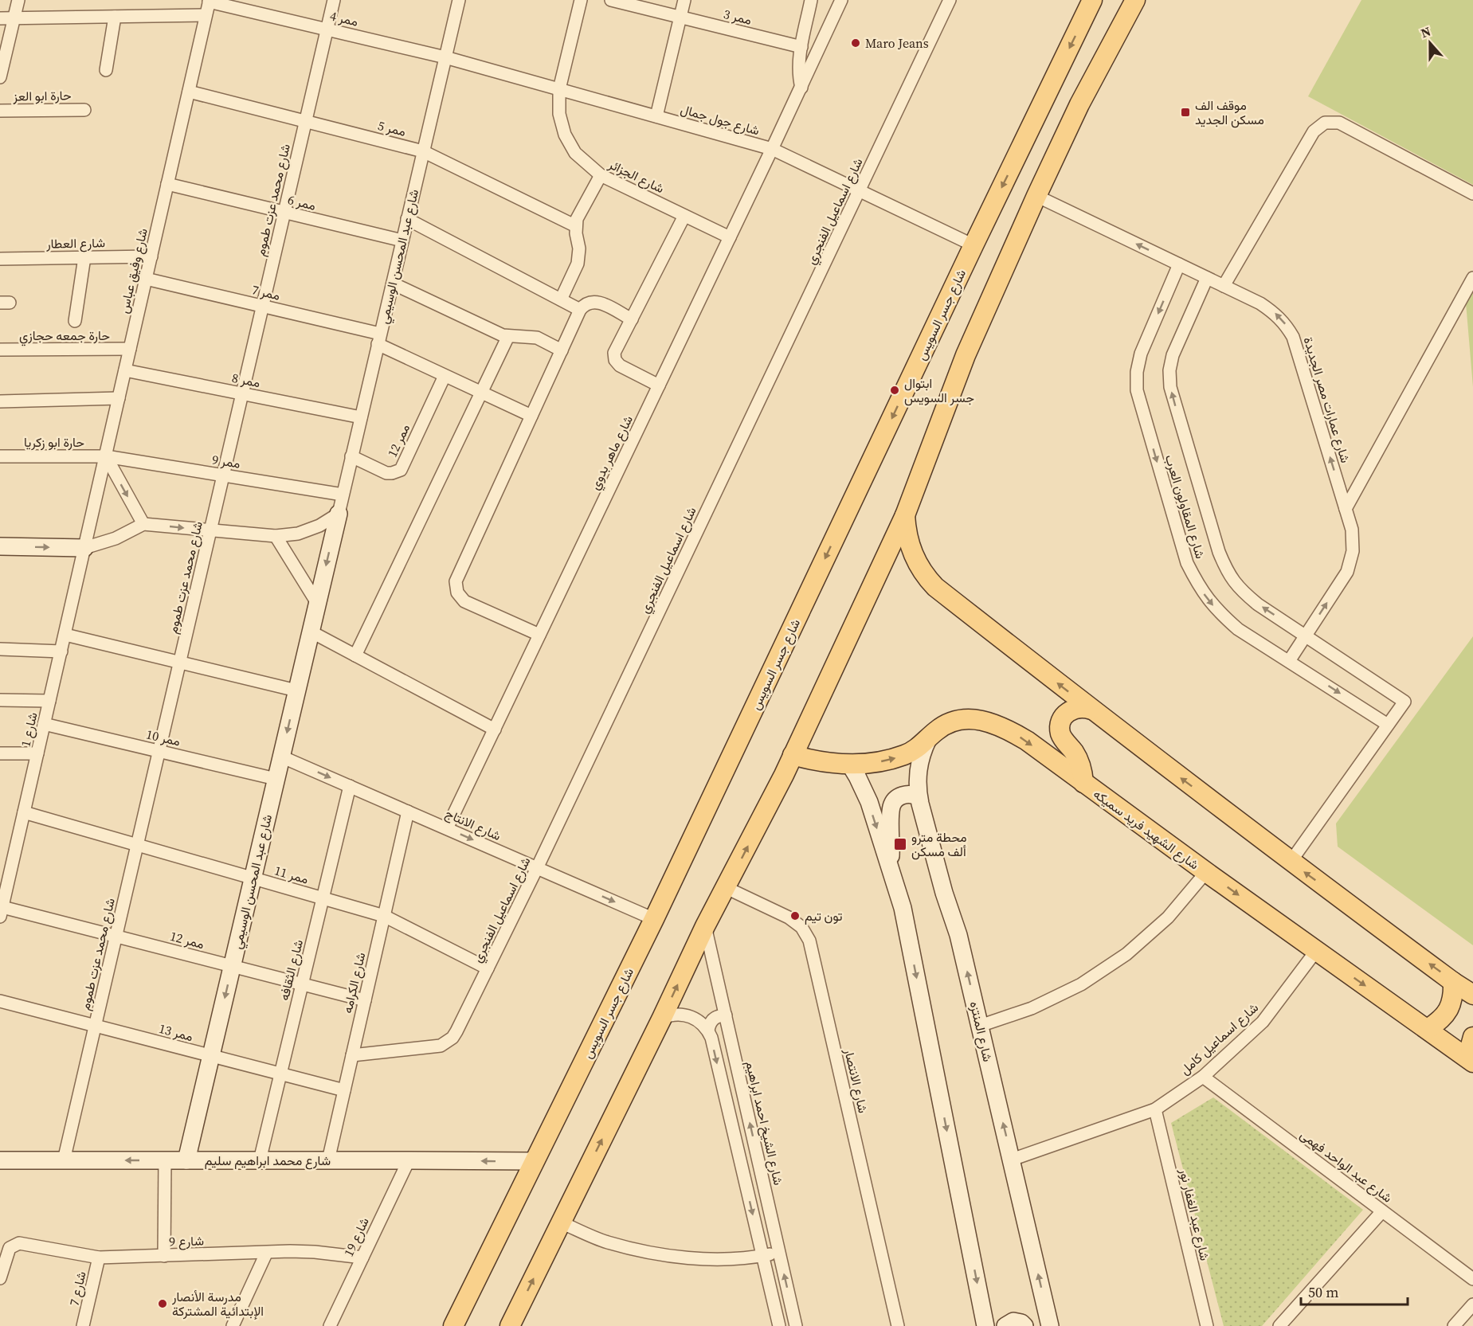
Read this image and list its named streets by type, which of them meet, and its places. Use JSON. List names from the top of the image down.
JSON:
{
  "streets": {
    "main road": ["شارع جسر السويس", "شارع الشهيد فريد سميكه"],
    "street": [
      "ممر 3",
      "ممر 4",
      "حارة ابو العز",
      "شارع جول جمال",
      "ممر 5",
      "شارع الجزائر",
      "شارع محمد عزت طموم",
      "ممر 6",
      "شارع اسماعيل الفنجري",
      "شارع العطار",
      "شارع عبد المحسن الوسيمي",
      "شارع وفيق عباس",
      "ممر 7",
      "حارة جمعه حجازي",
      "ممر 8",
      "شارع عمارات مصر الجديدة",
      "ممر 12",
      "حارة ابو زكريا",
      "شارع ماهر بدوي",
      "ممر 9",
      "شارع المقاولون العرب",
      "شارع 1",
      "ممر 10",
      "شارع الانتاج",
      "ممر 11",
      "شارع الثقافه",
      "شارع الكرامه",
      "شارع المنتزه",
      "ممر 13",
      "شارع اسماعيل كامل",
      "شارع الانتصار",
      "شارع الشيخ احمد ابراهيم",
      "شارع محمد ابراهيم سليم",
      "شارع عبد الواحد فهمى",
      "شارع عبد الغفار نور",
      "شارع 19",
      "شارع 9",
      "شارع 7"
    ]
  },
  "crossings": [
    ["ممر 4", "شارع جول جمال"],
    ["ممر 4", "شارع محمد عزت طموم"],
    ["ممر 4", "شارع عبد المحسن الوسيمي"],
    ["ممر 4", "شارع وفيق عباس"],
    ["شارع جول جمال", "شارع الجزائر"],
    ["شارع جول جمال", "شارع اسماعيل الفنجري"],
    ["شارع جول جمال", "شارع عبد المحسن الوسيمي"],
    ["شارع جول جمال", "شارع جسر السويس"],
    ["شارع جول جمال", "شارع ماهر بدوي"],
    ["ممر 5", "شارع محمد عزت طموم"],
    ["ممر 5", "شارع عبد المحسن الوسيمي"],
    ["ممر 5", "شارع وفيق عباس"],
    ["شارع الجزائر", "شارع ماهر بدوي"],
    ["شارع محمد عزت طموم", "ممر 6"],
    ["شارع محمد عزت طموم", "ممر 7"],
    ["شارع محمد عزت طموم", "ممر 8"],
    ["شارع محمد عزت طموم", "ممر 12"],
    ["شارع محمد عزت طموم", "ممر 9"],
    ["شارع محمد عزت طموم", "ممر 10"],
    ["شارع محمد عزت طموم", "ممر 11"],
    ["شارع محمد عزت طموم", "ممر 13"],
    ["شارع محمد عزت طموم", "شارع محمد ابراهيم سليم"],
    ["ممر 6", "شارع عبد المحسن الوسيمي"],
    ["ممر 6", "شارع وفيق عباس"],
    ["شارع اسماعيل الفنجري", "شارع الانتاج"],
    ["شارع اسماعيل الفنجري", "ممر 11"],
    ["شارع اسماعيل الفنجري", "شارع الكرامه"],
    ["شارع العطار", "شارع وفيق عباس"],
    ["شارع عبد المحسن الوسيمي", "ممر 7"],
    ["شارع عبد المحسن الوسيمي", "ممر 8"],
    ["شارع عبد المحسن الوسيمي", "ممر 12"],
    ["شارع عبد المحسن الوسيمي", "ممر 9"],
    ["شارع عبد المحسن الوسيمي", "ممر 10"],
    ["شارع عبد المحسن الوسيمي", "شارع الانتاج"],
    ["شارع عبد المحسن الوسيمي", "ممر 11"],
    ["شارع عبد المحسن الوسيمي", "ممر 13"],
    ["شارع عبد المحسن الوسيمي", "شارع محمد ابراهيم سليم"],
    ["شارع وفيق عباس", "ممر 7"],
    ["شارع وفيق عباس", "حارة جمعه حجازي"],
    ["شارع وفيق عباس", "ممر 8"],
    ["شارع وفيق عباس", "حارة ابو زكريا"],
    ["شارع وفيق عباس", "ممر 9"],
    ["شارع وفيق عباس", "شارع 1"],
    ["ممر 7", "ممر 12"],
    ["شارع جسر السويس", "شارع الانتاج"],
    ["شارع جسر السويس", "شارع محمد ابراهيم سليم"],
    ["شارع عمارات مصر الجديدة", "شارع المقاولون العرب"],
    ["ممر 12", "شارع 1"],
    ["ممر 12", "شارع الثقافه"],
    ["ممر 12", "شارع الكرامه"],
    ["حارة ابو زكريا", "ممر 9"],
    ["شارع ماهر بدوي", "شارع الانتاج"],
    ["شارع 1", "ممر 10"],
    ["شارع 1", "ممر 11"],
    ["شارع الانتاج", "شارع الثقافه"],
    ["شارع الانتاج", "شارع الكرامه"],
    ["شارع الشهيد فريد سميكه", "شارع المنتزه"],
    ["شارع الشهيد فريد سميكه", "شارع اسماعيل كامل"],
    ["ممر 11", "شارع الثقافه"],
    ["ممر 11", "شارع الكرامه"],
    ["شارع الثقافه", "ممر 13"],
    ["شارع الثقافه", "شارع محمد ابراهيم سليم"],
    ["شارع الكرامه", "ممر 13"],
    ["شارع الكرامه", "شارع محمد ابراهيم سليم"],
    ["شارع المنتزه", "شارع اسماعيل كامل"],
    ["شارع اسماعيل كامل", "شارع عبد الواحد فهمى"],
    ["شارع اسماعيل كامل", "شارع عبد الغفار نور"],
    ["شارع محمد ابراهيم سليم", "شارع 19"],
    ["شارع 19", "شارع 9"],
    ["شارع 9", "شارع 7"]
  ],
  "one_way": ["شارع عمارات مصر الجديدة", "شارع الانتاج", "شارع محمد ابراهيم سليم"],
  "places": {
    "other": [
      "Maro Jeans",
      "ابتوال جسر السويس",
      "تون تيم",
      "مدرسة الأنصار الإبتدائية المشتركة"
    ],
    "transit": ["موقف الف مسكن الجديد", "محطة مترو ألف مسكن"]
  },
  "scale_bar": "50 m",
  "north": "top"
}
